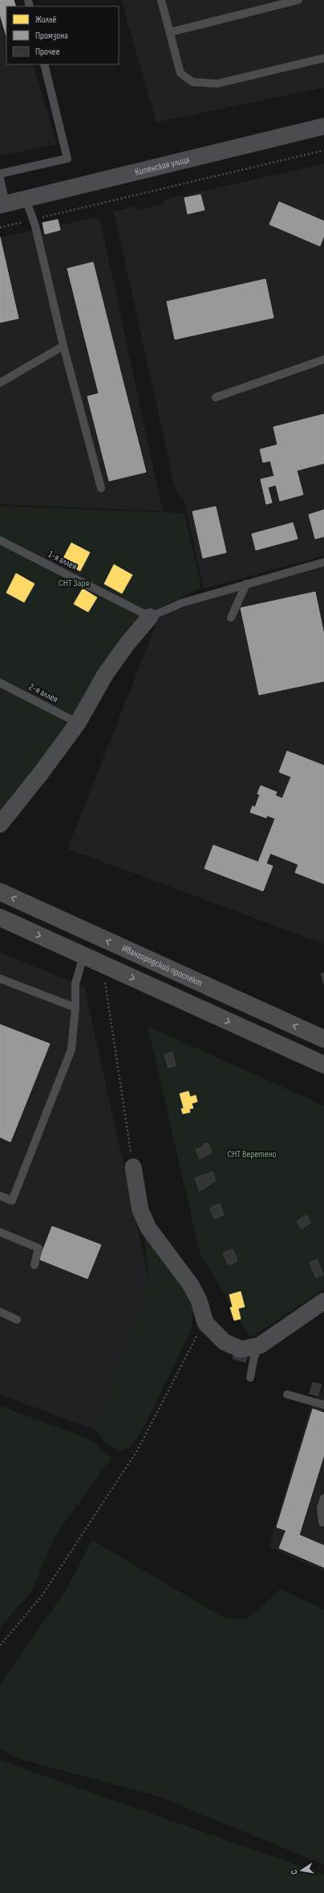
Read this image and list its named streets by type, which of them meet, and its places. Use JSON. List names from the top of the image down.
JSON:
{
  "streets": {
    "highway": ["Ивангородский проспект"],
    "street": ["Кипенская улица"],
    "lane": ["1-я аллея", "2-я аллея"]
  },
  "parks": ["СНТ Заря", "СНТ Веретено"],
  "legend": ["Жильё", "Промзона", "Прочее"],
  "north": "left"
}
